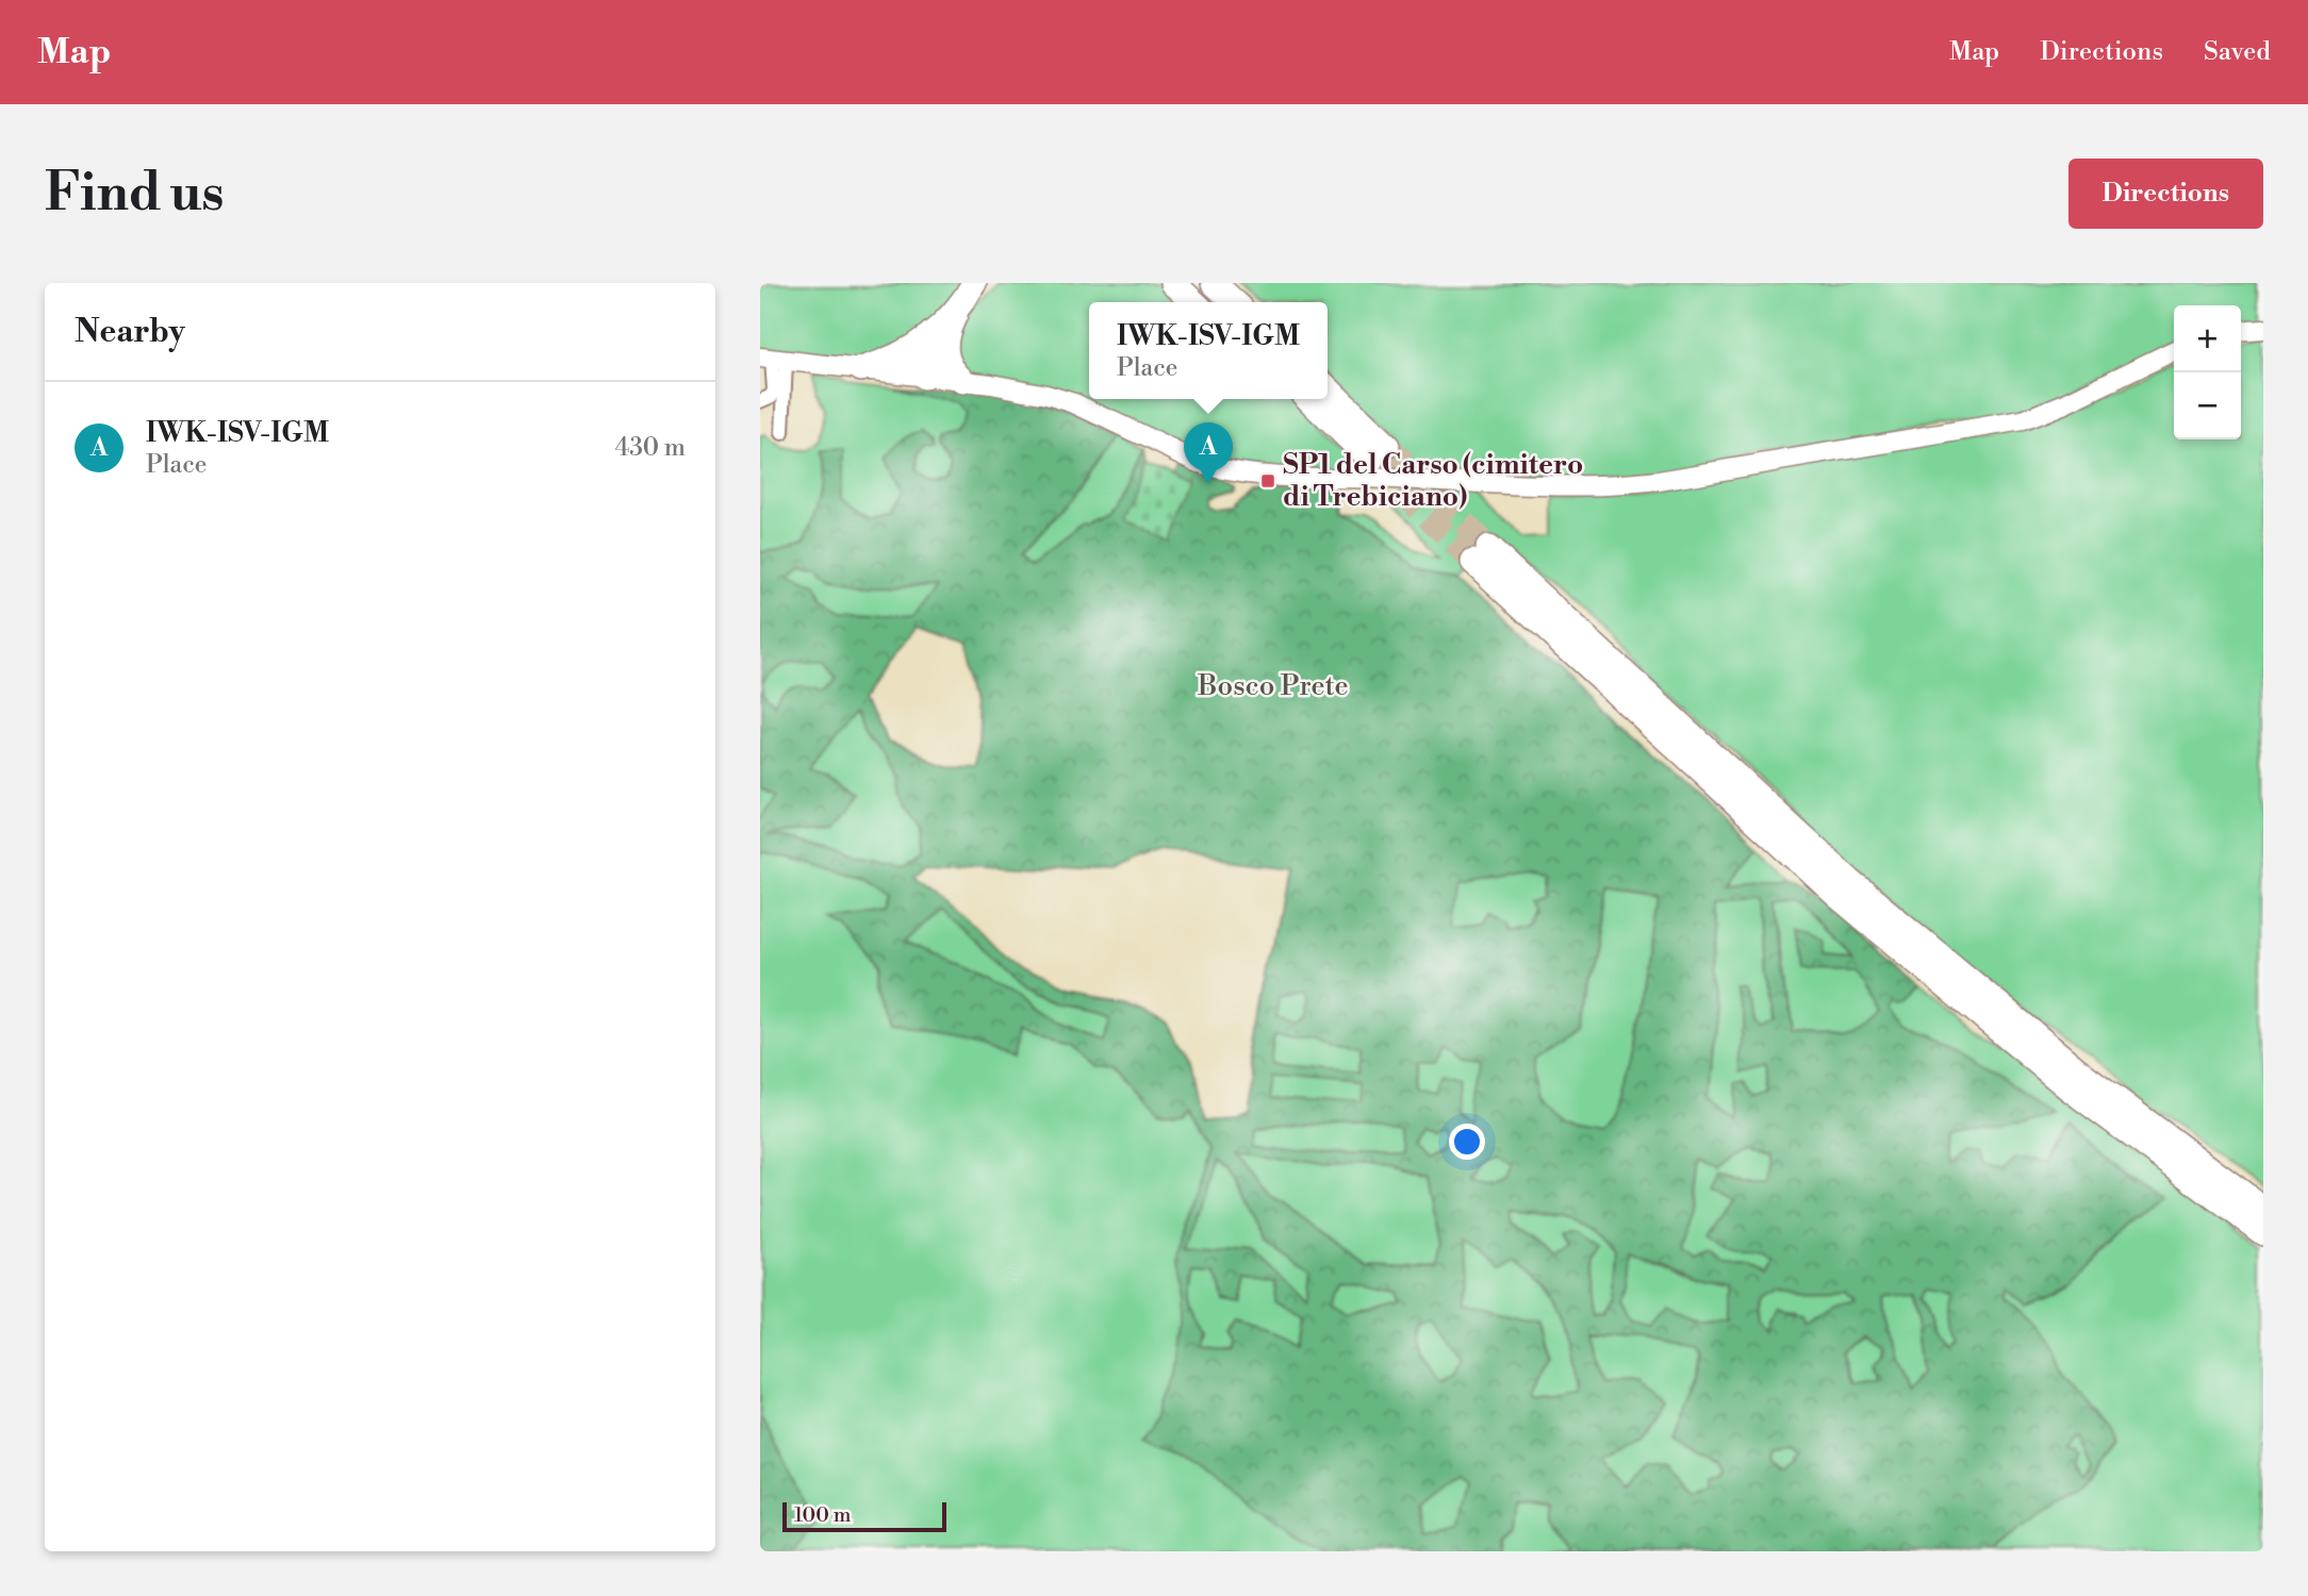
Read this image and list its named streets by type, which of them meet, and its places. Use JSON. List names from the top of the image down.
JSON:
{
  "parks": ["Bosco Prete"],
  "places": {
    "transit": ["SP1 del Carso (cimitero di Trebiciano)"]
  },
  "scale_bar": "100 m",
  "page": {
    "header": "Map",
    "nav": ["Map", "Directions", "Saved"],
    "buttons": "Directions",
    "title": "Find us",
    "heading": "Nearby",
    "popup": ["IWK-ISV-IGM", "Place"],
    "map_buttons": ["+", "−"],
    "list": [
      {
        "mark": "A",
        "name": "IWK-ISV-IGM",
        "note": "Place",
        "value": "430 m"
      }
    ],
    "pins": "A",
    "scale": "100 m"
  }
}
